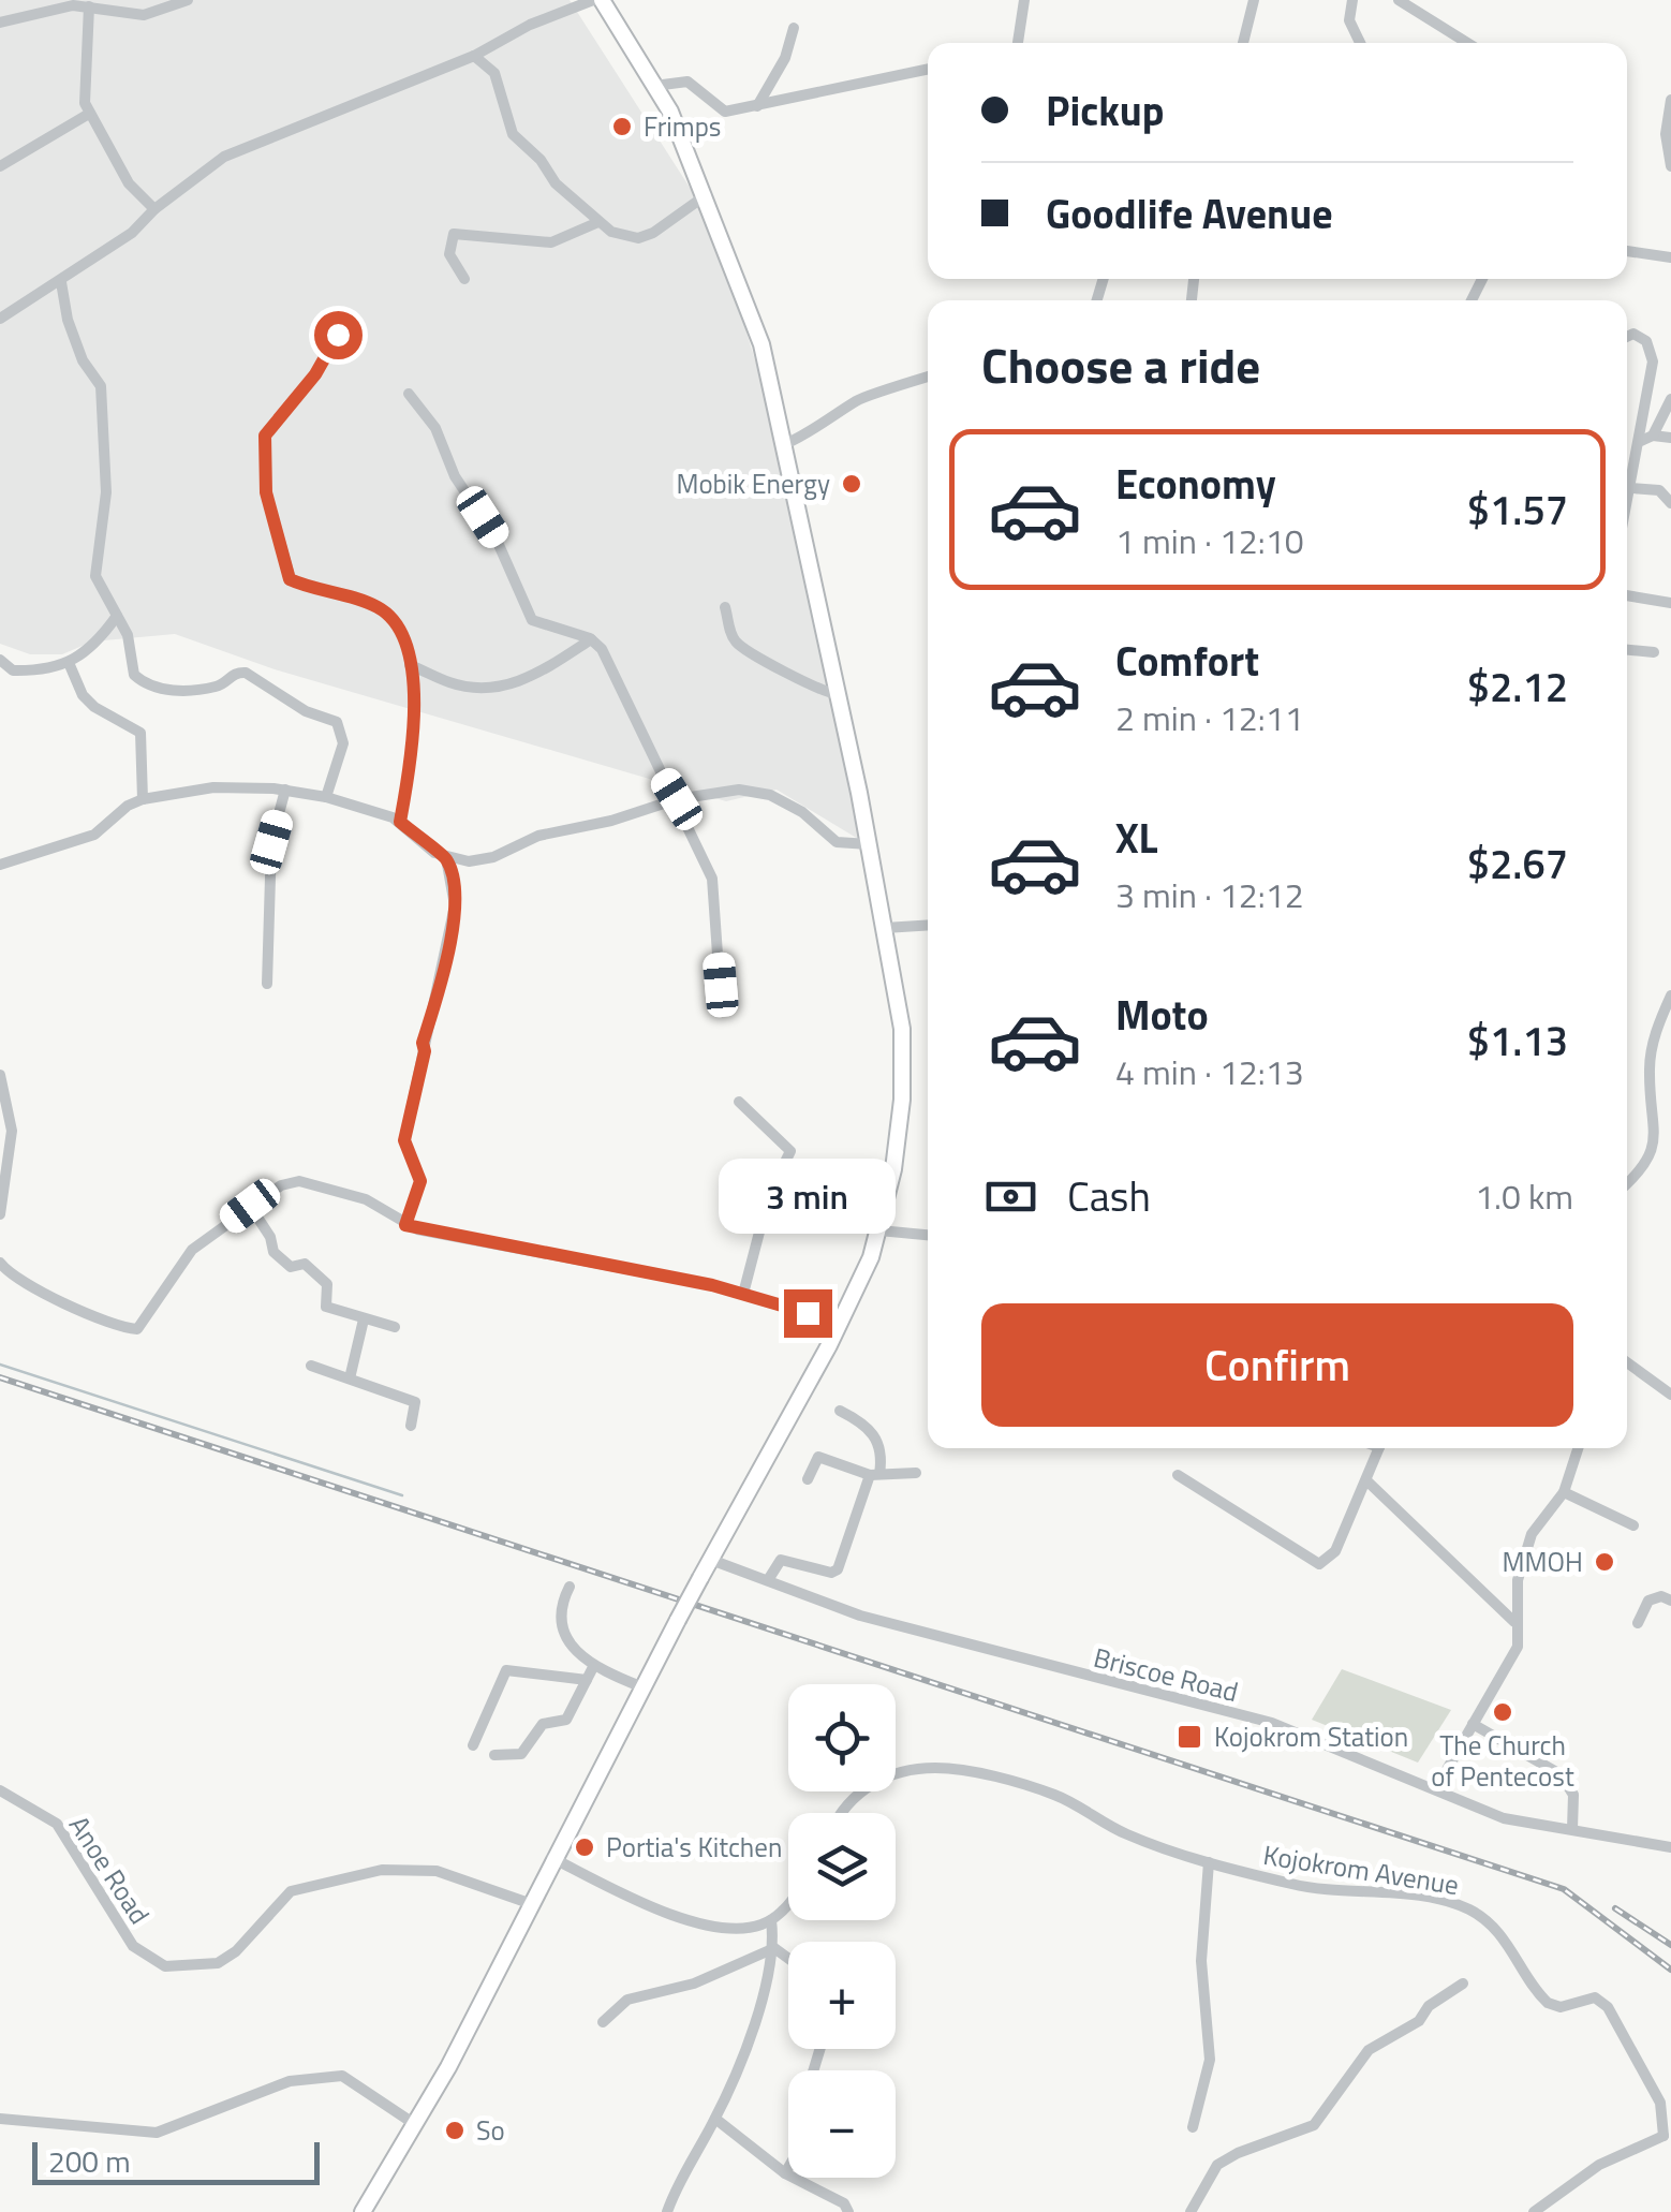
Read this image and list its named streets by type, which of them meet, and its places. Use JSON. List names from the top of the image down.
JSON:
{
  "streets": {
    "street": ["Briscoe Road", "Anoe Road", "Kojokrom Avenue"]
  },
  "places": {
    "other": [
      "Frimps",
      "Mobik Energy",
      "MMOH",
      "The Church of Pentecost",
      "Portia's Kitchen",
      "So"
    ],
    "transit": ["Kojokrom Station"]
  },
  "scale_bar": "200 m",
  "page": {
    "banner": ["Pickup", "Goodlife Avenue"],
    "heading": "Choose a ride",
    "list": [
      {
        "name": "Economy",
        "note": "1 min · 12:10",
        "value": "$1.57"
      },
      {
        "name": "Comfort",
        "note": "2 min · 12:11",
        "value": "$2.12"
      },
      {
        "name": "XL",
        "note": "3 min · 12:12",
        "value": "$2.67"
      },
      {
        "name": "Moto",
        "note": "4 min · 12:13",
        "value": "$1.13"
      }
    ],
    "pay": ["Cash", "1.0 km"],
    "bubble": "3 min",
    "buttons": "Confirm",
    "map_buttons": ["+", "−"],
    "scale": "200 m"
  }
}
